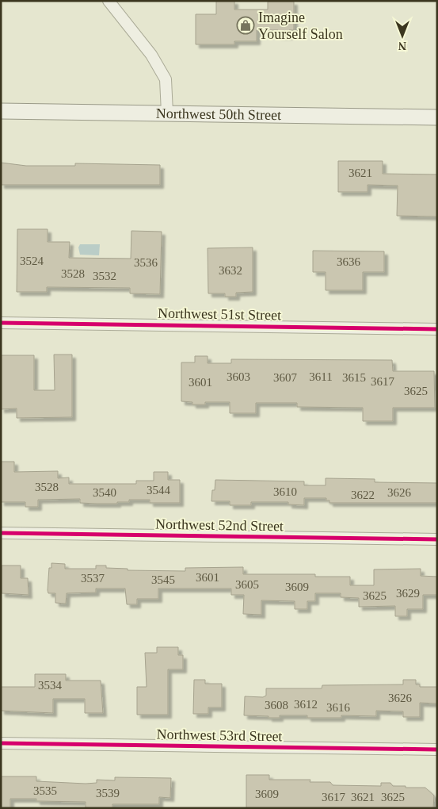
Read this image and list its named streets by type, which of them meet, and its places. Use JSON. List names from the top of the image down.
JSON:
{
  "streets": {
    "main road": ["Northwest 50th Street"],
    "street": ["Northwest 51st Street", "Northwest 52nd Street", "Northwest 53rd Street"]
  },
  "places": {
    "shop": ["Imagine Yourself Salon"]
  },
  "house_numbers": [
    "3621",
    "3524",
    "3636",
    "3536",
    "3632",
    "3528",
    "3532",
    "3603",
    "3611",
    "3607",
    "3615",
    "3617",
    "3601",
    "3625",
    "3528",
    "3544",
    "3610",
    "3540",
    "3626",
    "3622",
    "3601",
    "3537",
    "3545",
    "3605",
    "3609",
    "3629",
    "3625",
    "3534",
    "3626",
    "3612",
    "3608",
    "3616",
    "3535",
    "3539",
    "3609",
    "3617",
    "3621",
    "3625"
  ],
  "north": "bottom"
}
